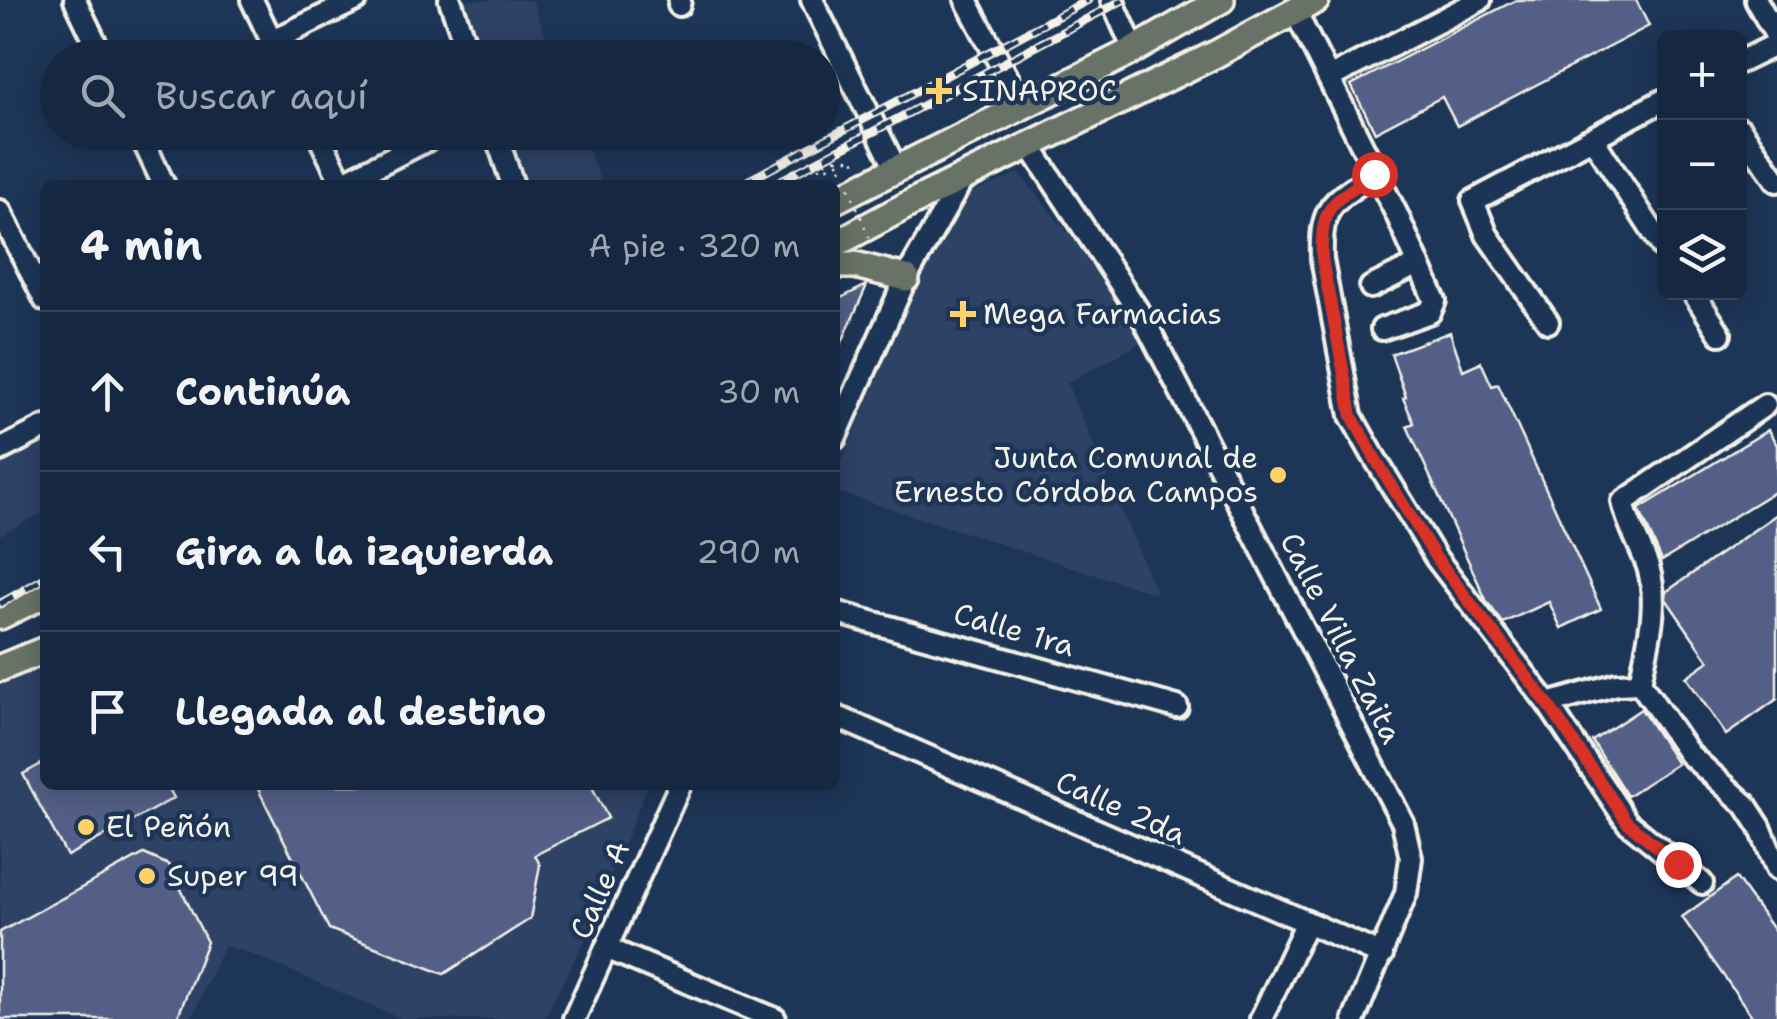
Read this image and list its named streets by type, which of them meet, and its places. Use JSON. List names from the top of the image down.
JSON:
{
  "streets": {
    "street": [
      "Calle 1ra",
      "Calle Villa Zaita",
      "Calle 2da",
      "Calle A"
    ]
  },
  "crossings": [
    ["Calle Villa Zaita", "Calle 2da"]
  ],
  "places": {
    "health": ["SINAPROC", "Mega Farmacias"],
    "other": ["Junta Comunal de Ernesto Córdoba Campos", "El Peñón", "Super 99"]
  },
  "page": {
    "map_buttons": ["+", "−"],
    "search": "Buscar aquí",
    "heading": ["4 min", "A pie · 320 m"],
    "list": [
      ["Continúa", "30 m"],
      ["Gira a la izquierda", "290 m"],
      "Llegada al destino"
    ]
  }
}
